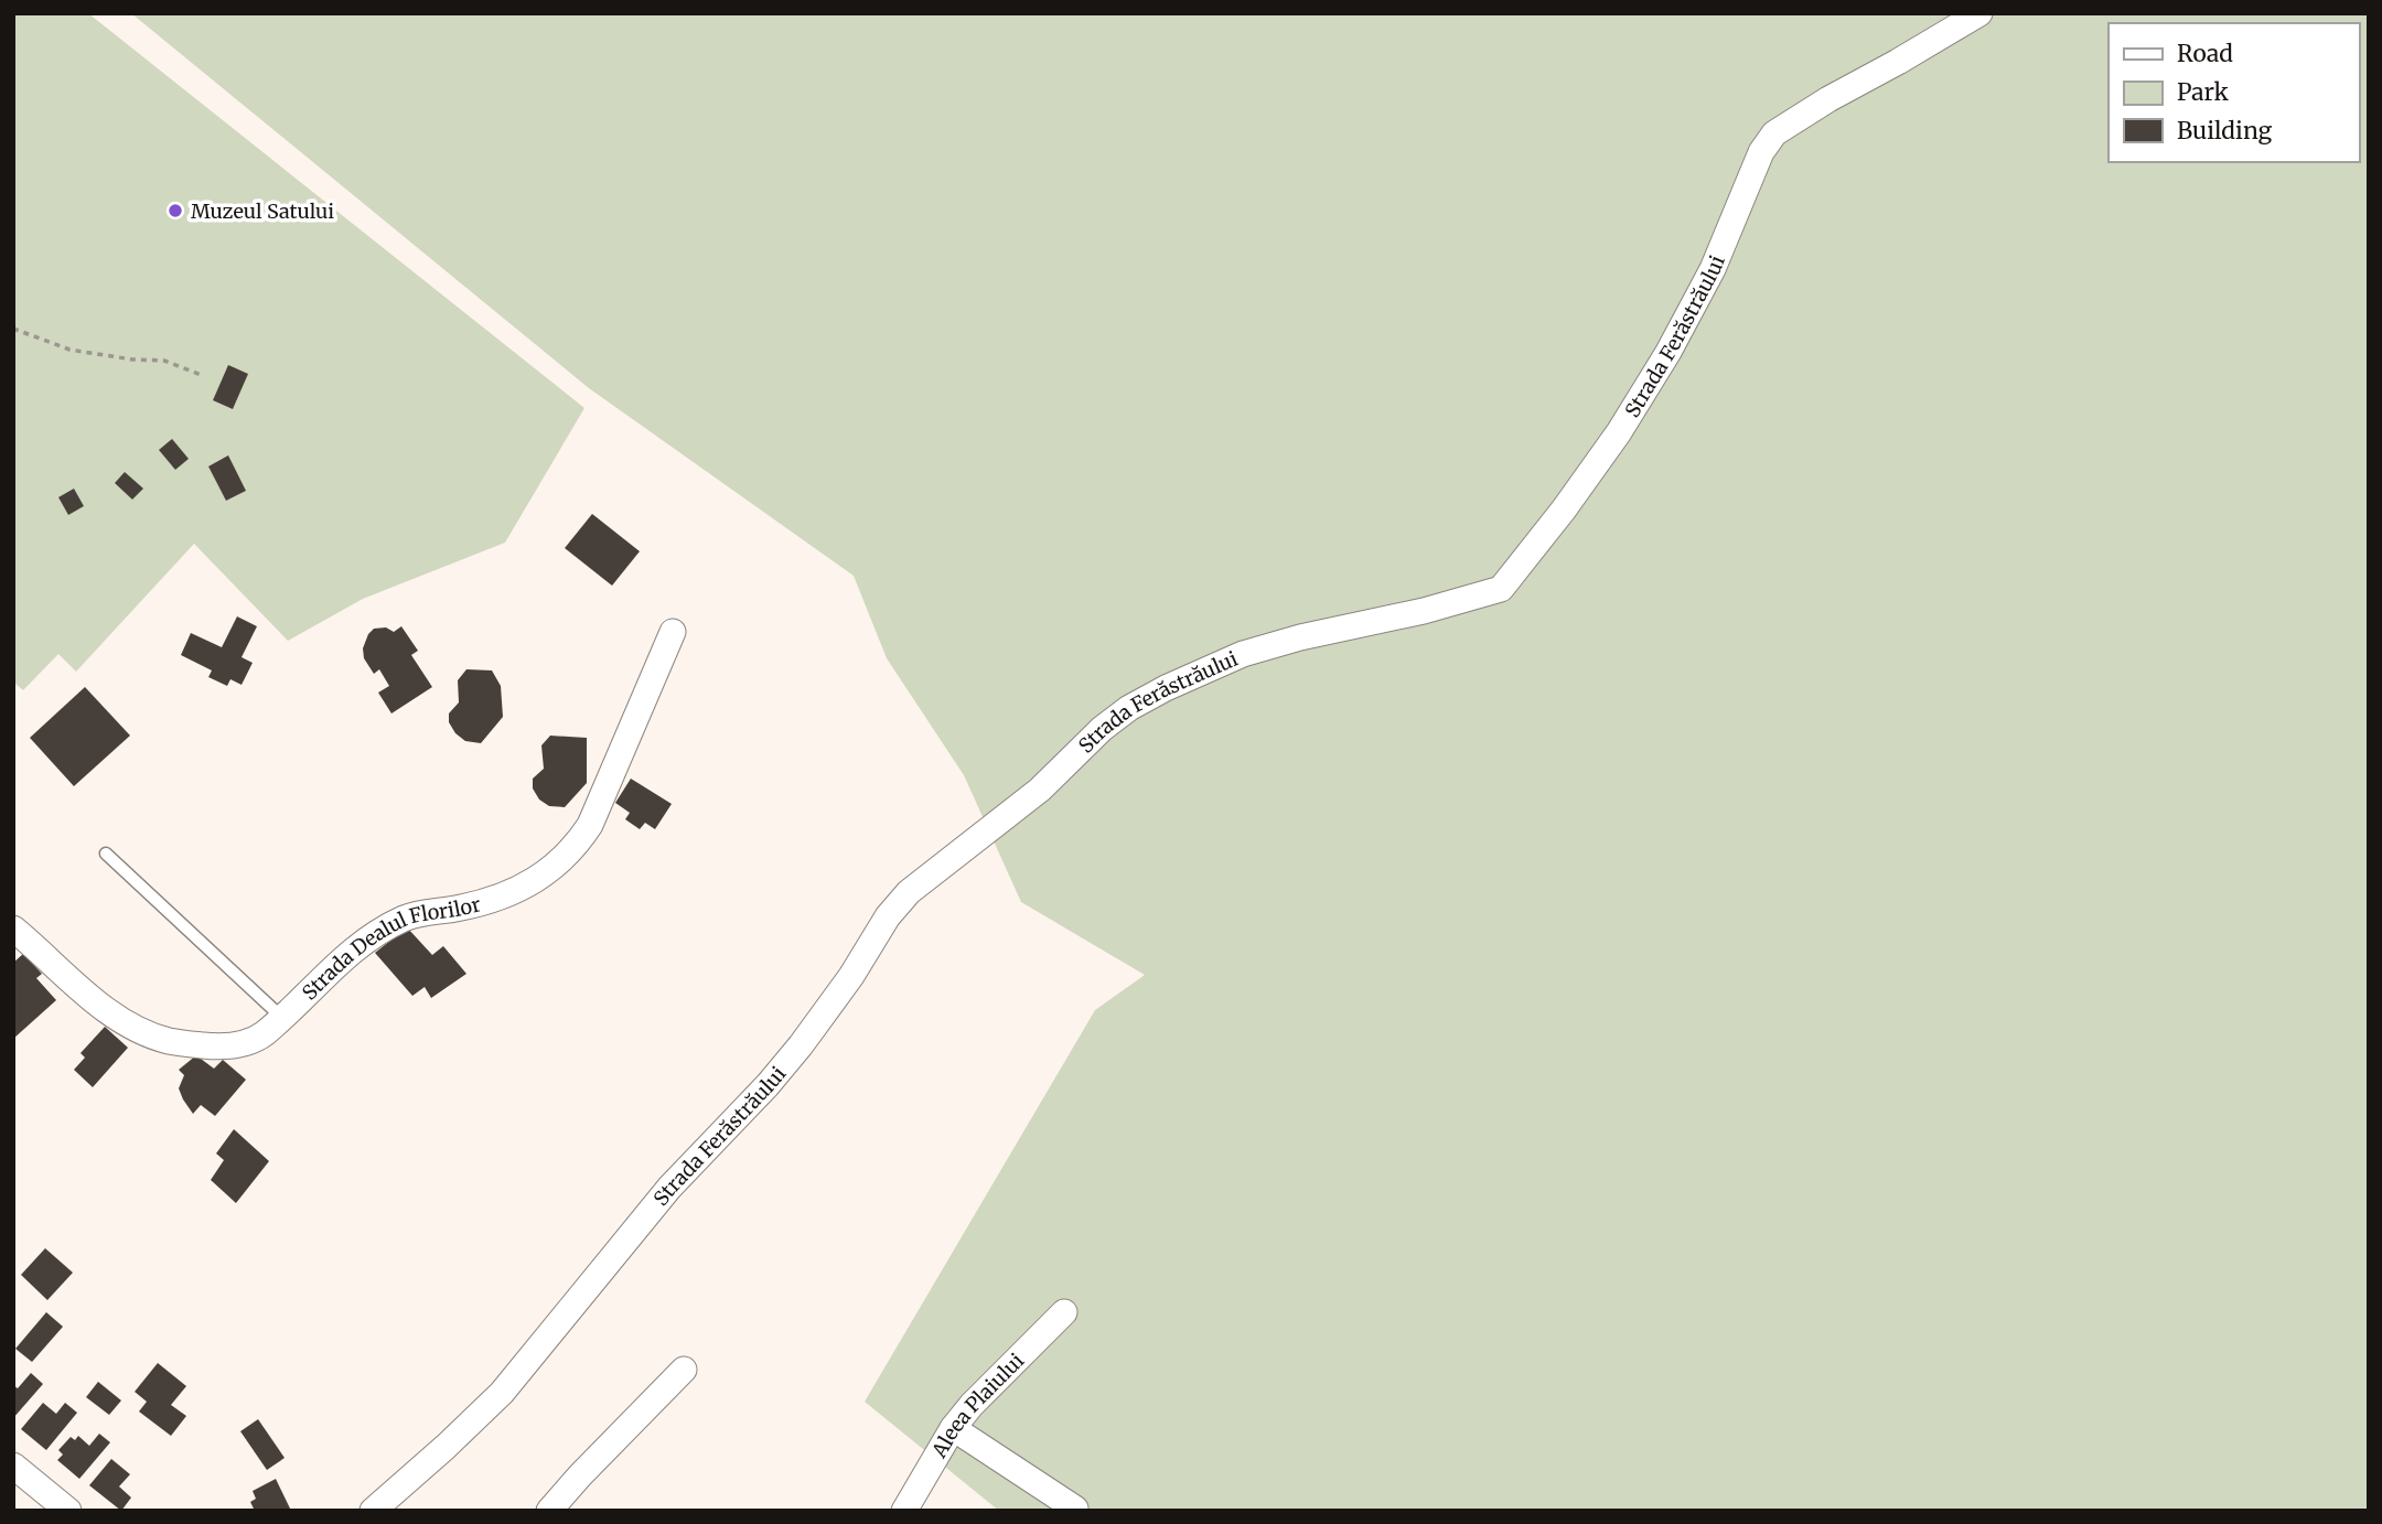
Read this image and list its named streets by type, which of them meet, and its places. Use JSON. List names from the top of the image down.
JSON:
{
  "streets": {
    "street": ["Strada Ferăstrăului", "Strada Dealul Florilor", "Aleea Plaiului"]
  },
  "places": ["Muzeul Satului"],
  "legend": ["Road", "Park", "Building"]
}
